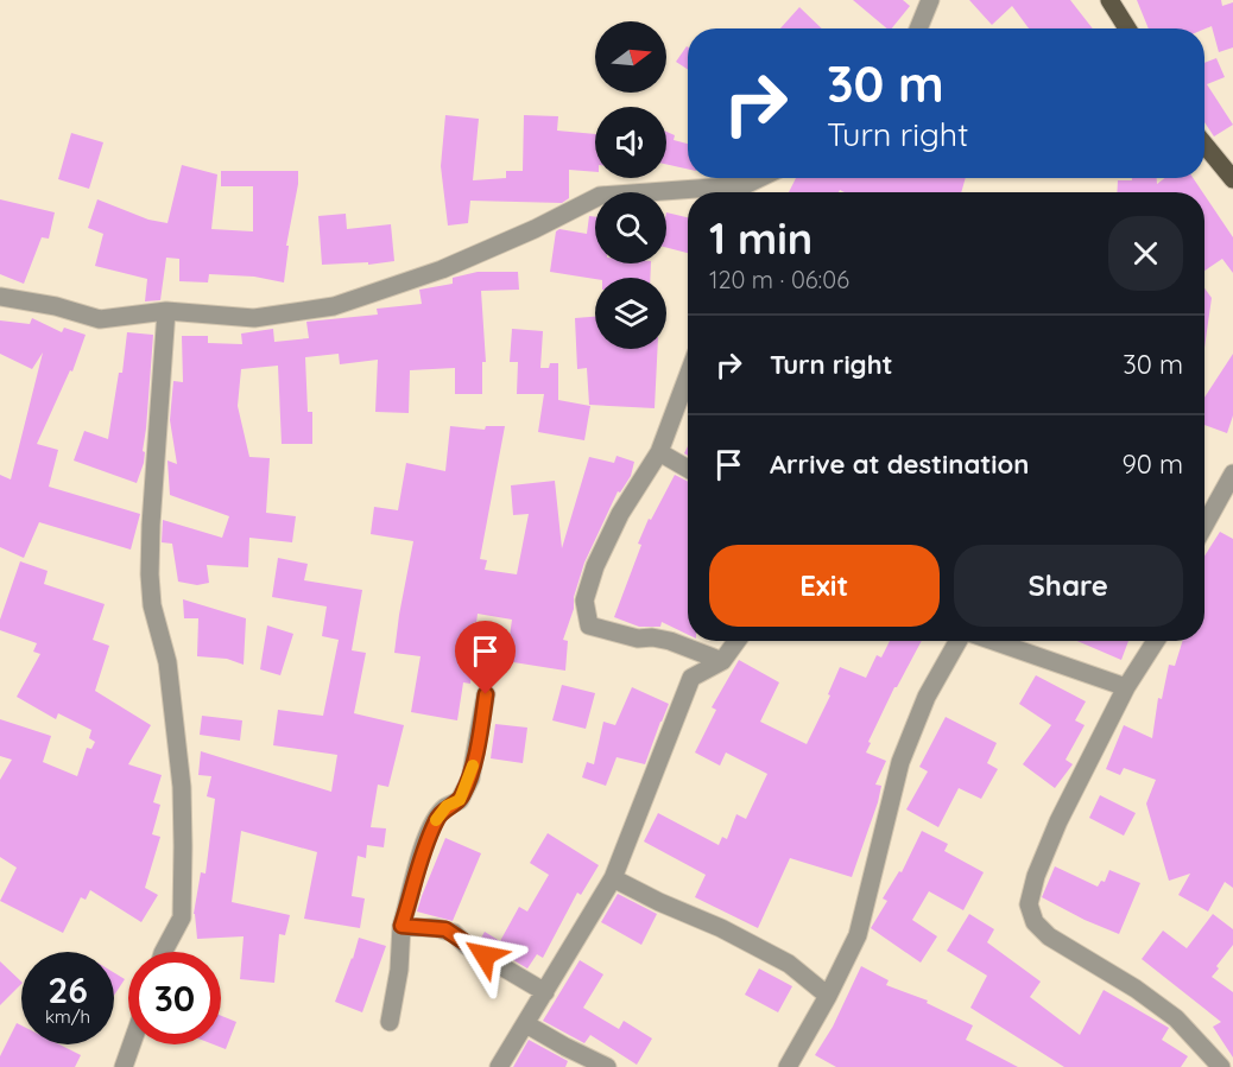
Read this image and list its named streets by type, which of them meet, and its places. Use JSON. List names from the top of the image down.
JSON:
{
  "north": "right",
  "page": {
    "turn": ["30 m", "Turn right"],
    "heading": ["1 min", "120 m · 06:06"],
    "list": [
      {
        "name": "Turn right",
        "value": "30 m"
      },
      {
        "name": "Arrive at destination",
        "value": "90 m"
      }
    ],
    "buttons": ["Exit", "Share"],
    "speed": "26 km/h",
    "limit": "30"
  }
}
